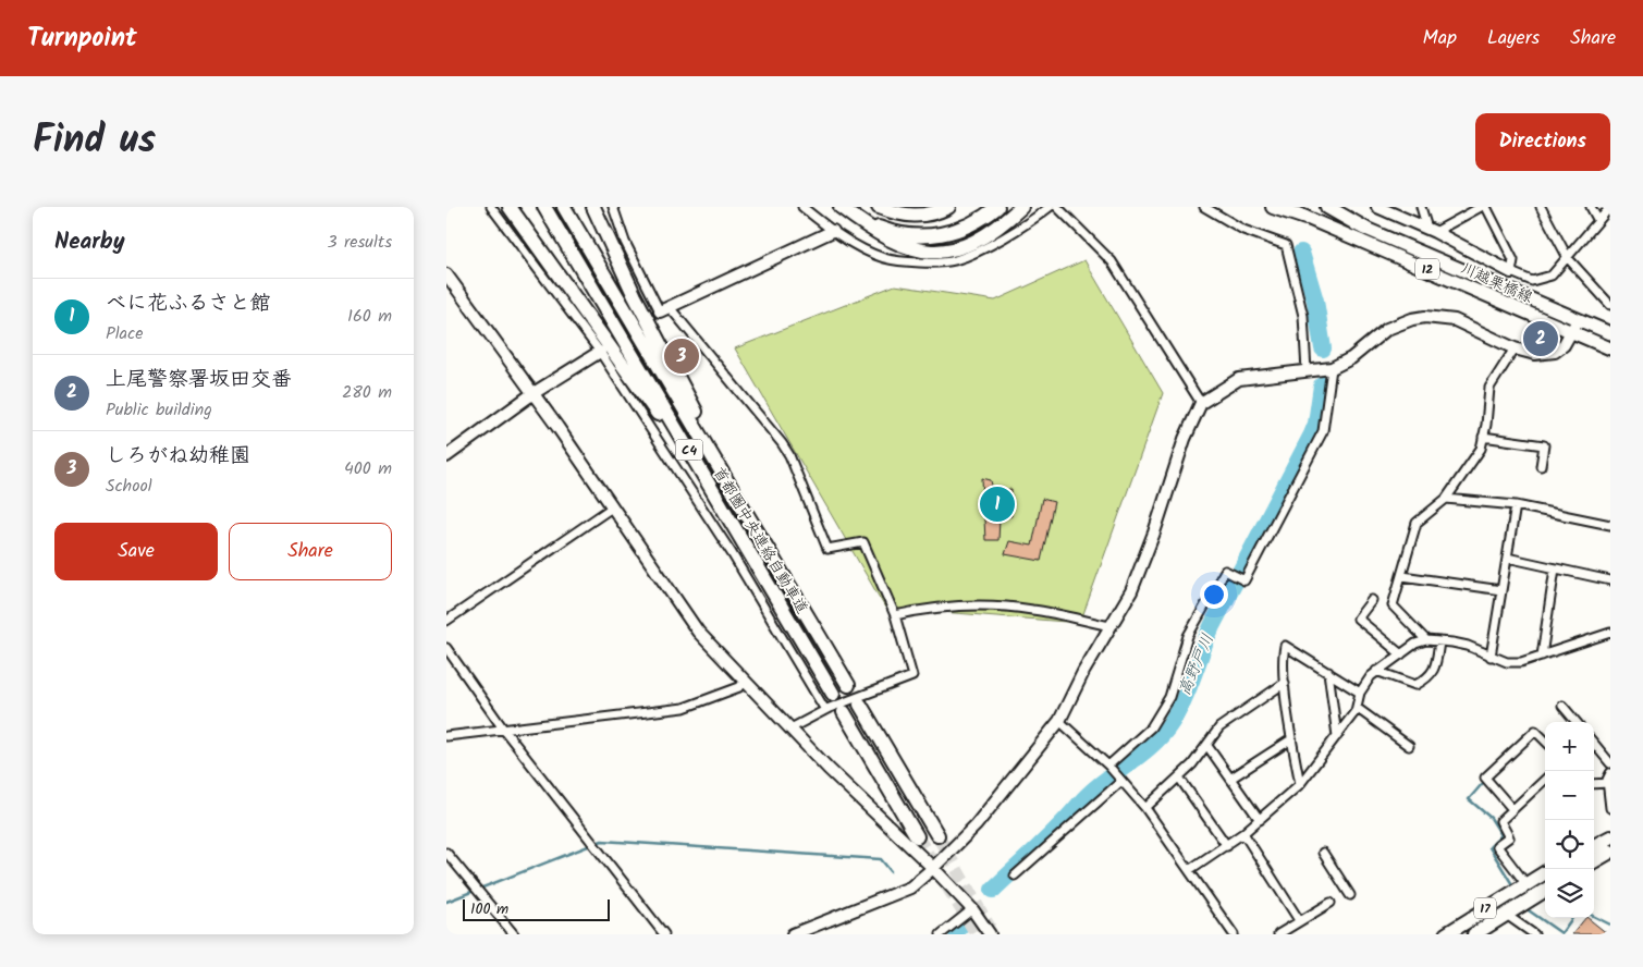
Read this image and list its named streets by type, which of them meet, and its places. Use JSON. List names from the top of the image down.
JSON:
{
  "streets": {
    "highway": ["C4", "首都圏中央連絡自動車道", "17"],
    "main road": ["12", "川越栗橋線"]
  },
  "water": ["高野戸川"],
  "scale_bar": "100 m",
  "page": {
    "header": "Turnpoint",
    "nav": ["Map", "Layers", "Share"],
    "title": "Find us",
    "buttons": [
      "Directions",
      ["Save", "Share"]
    ],
    "heading": ["Nearby", "3 results"],
    "list": [
      {
        "mark": "1",
        "name": "べに花ふるさと館",
        "note": "Place",
        "value": "160 m"
      },
      {
        "mark": "2",
        "name": "上尾警察署坂田交番",
        "note": "Public building",
        "value": "280 m"
      },
      {
        "mark": "3",
        "name": "しろがね幼稚園",
        "note": "School",
        "value": "400 m"
      }
    ],
    "pins": ["2", "3", "1"],
    "map_buttons": ["+", "−"],
    "scale": "100 m"
  }
}
